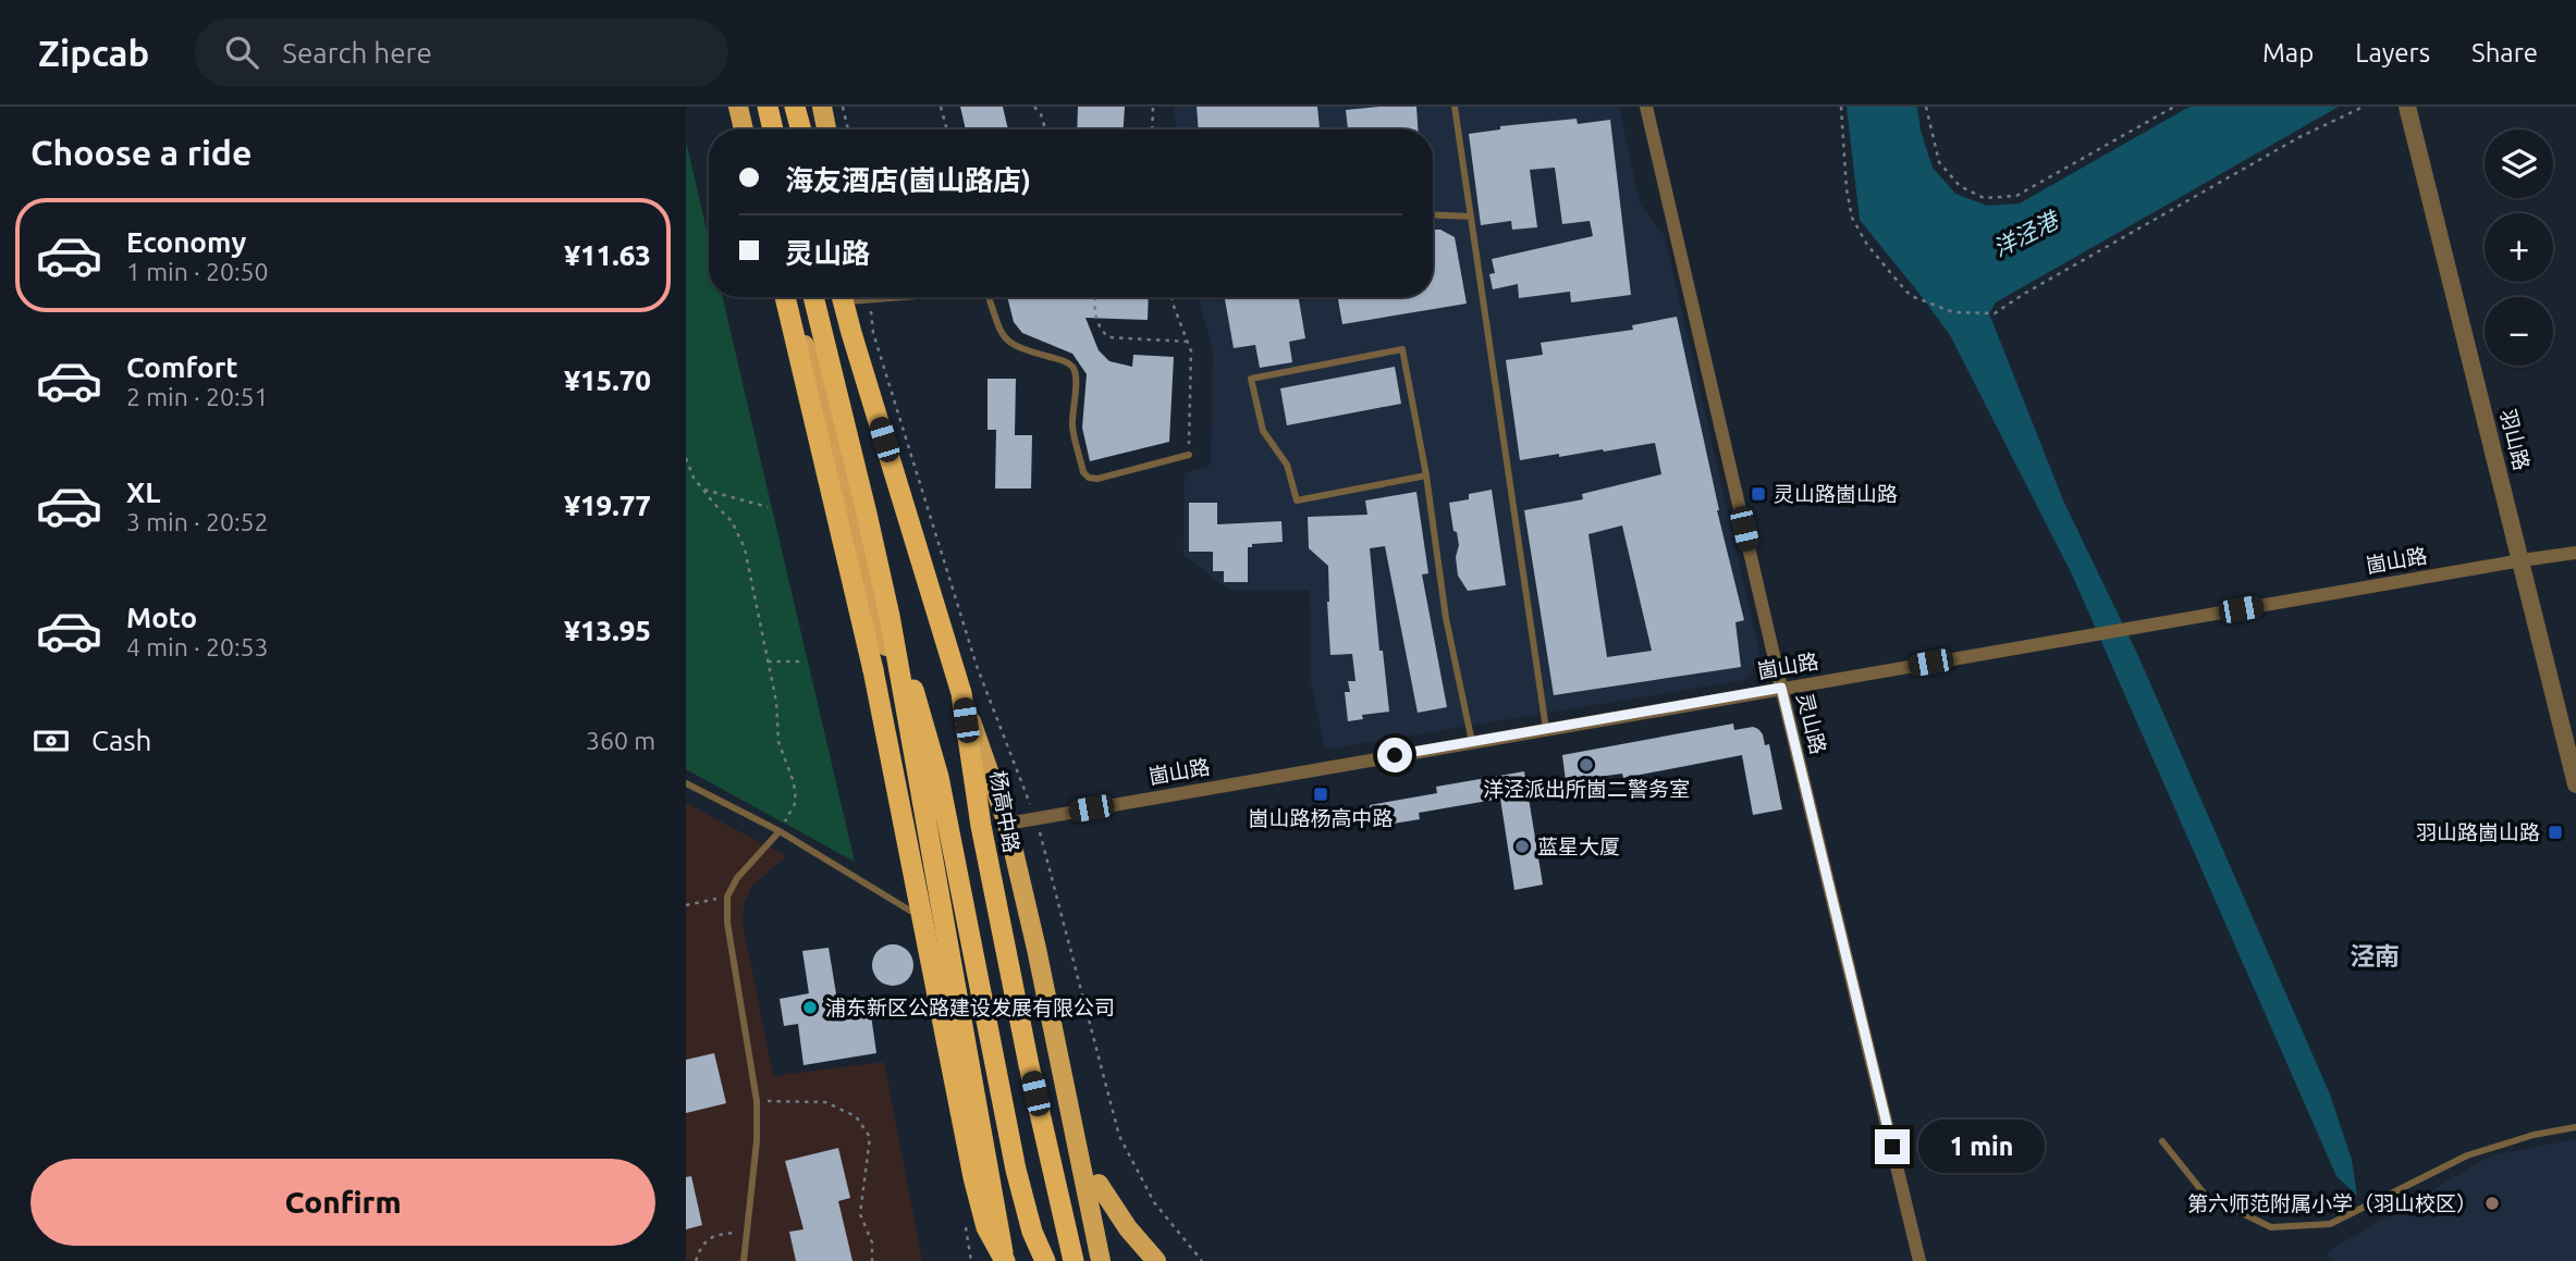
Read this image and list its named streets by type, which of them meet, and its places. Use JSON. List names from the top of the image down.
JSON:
{
  "streets": {
    "highway": ["杨高中路"],
    "street": ["羽山路", "崮山路", "灵山路"]
  },
  "crossings": [
    ["羽山路", "崮山路"],
    ["崮山路", "灵山路"]
  ],
  "districts": ["泾南"],
  "water": ["洋泾港"],
  "places": {
    "transit": ["灵山路崮山路", "崮山路杨高中路", "羽山路崮山路"],
    "other": [
      "洋泾派出所崮二警务室",
      "蓝星大厦",
      "浦东新区公路建设发展有限公司",
      "第六师范附属小学（羽山校区）"
    ]
  },
  "page": {
    "header": "Zipcab",
    "search": "Search here",
    "nav": ["Map", "Layers", "Share"],
    "heading": "Choose a ride",
    "map_buttons": ["+", "−"],
    "banner": ["海友酒店(崮山路店)", "灵山路"],
    "list": [
      {
        "name": "Economy",
        "note": "1 min · 20:50",
        "value": "¥11.63"
      },
      {
        "name": "Comfort",
        "note": "2 min · 20:51",
        "value": "¥15.70"
      },
      {
        "name": "XL",
        "note": "3 min · 20:52",
        "value": "¥19.77"
      },
      {
        "name": "Moto",
        "note": "4 min · 20:53",
        "value": "¥13.95"
      }
    ],
    "pay": ["Cash", "360 m"],
    "bubble": "1 min",
    "buttons": "Confirm"
  }
}
